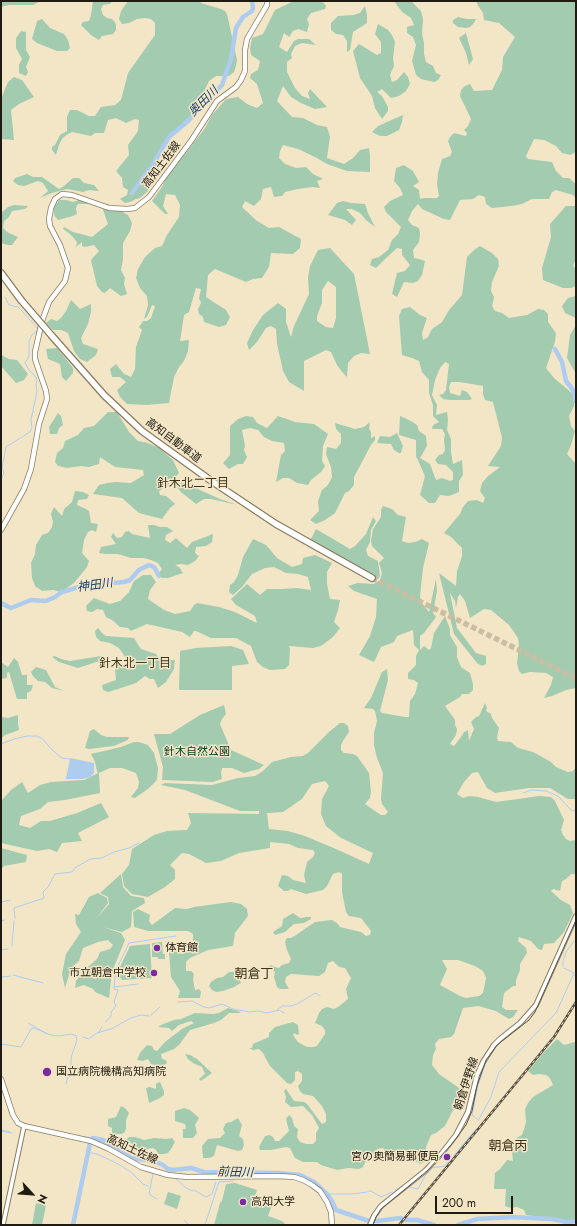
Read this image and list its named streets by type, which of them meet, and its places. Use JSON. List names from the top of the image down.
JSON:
{
  "streets": {
    "highway": ["高知自動車道"],
    "main road": ["高知土佐線", "朝倉伊野線"]
  },
  "districts": [
    "針木北二丁目",
    "針木北一丁目",
    "朝倉丁",
    "朝倉丙"
  ],
  "water": ["奥田川", "神田川", "前田川"],
  "parks": ["針木自然公園"],
  "places": [
    "体育館",
    "市立朝倉中学校",
    "国立病院機構高知病院",
    "宮の奥簡易郵便局",
    "高知大学"
  ],
  "scale_bar": "200 m",
  "north": "bottom right"
}
